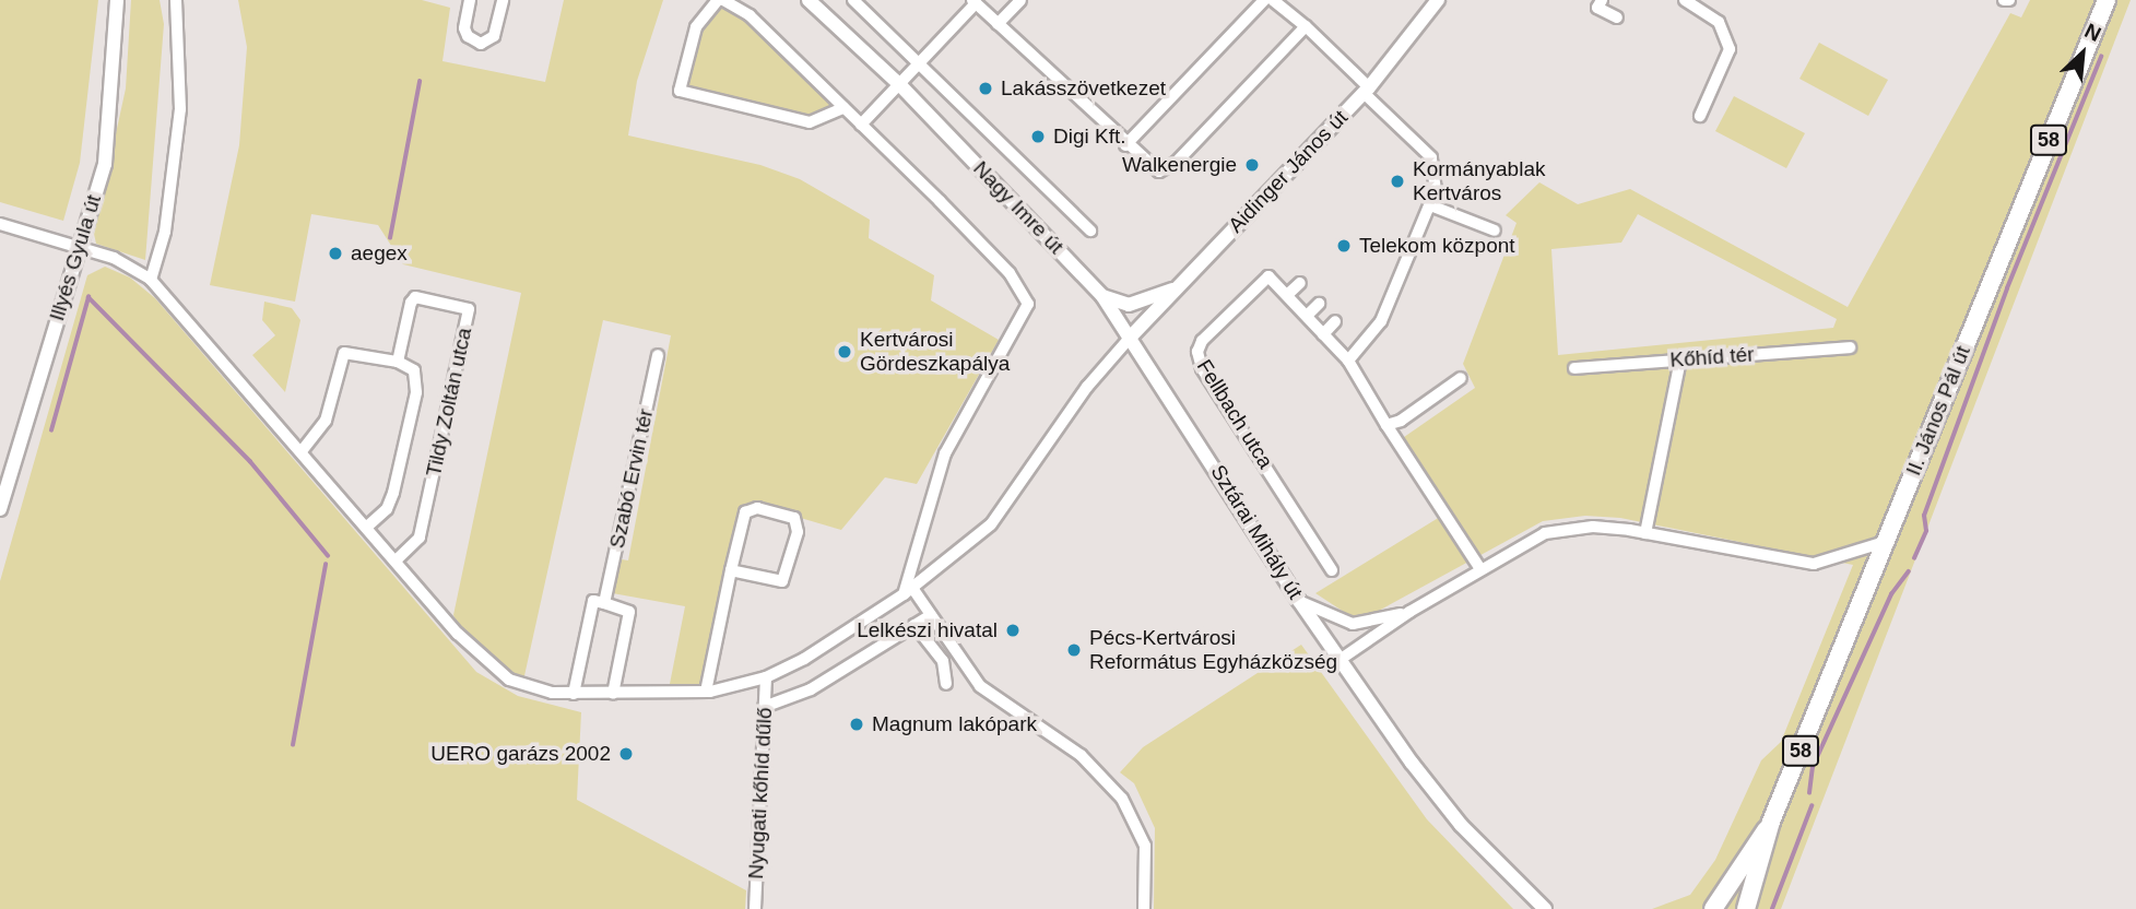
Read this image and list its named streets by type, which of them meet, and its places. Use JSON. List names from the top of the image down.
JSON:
{
  "streets": {
    "main road": ["58", "II. János Pál út"],
    "street": [
      "Aidinger János út",
      "Nagy Imre út",
      "Illyés Gyula út",
      "Kőhíd tér",
      "Tildy Zoltán utca",
      "Fellbach utca",
      "Szabó Ervin tér",
      "Sztárai Mihály út",
      "Nyugati kőhíd dűlő"
    ]
  },
  "crossings": [
    ["58", "II. János Pál út"],
    ["Aidinger János út", "Nagy Imre út"],
    ["Aidinger János út", "Sztárai Mihály út"],
    ["Nagy Imre út", "Sztárai Mihály út"]
  ],
  "places": [
    "Lakásszövetkezet",
    "Digi Kft.",
    "Walkenergie",
    "Kormányablak Kertváros",
    "Telekom központ",
    "aegex",
    "Kertvárosi Gördeszkapálya",
    "Lelkészi hivatal",
    "Pécs-Kertvárosi Református Egyházközség",
    "Magnum lakópark",
    "UERO garázs 2002"
  ],
  "north": "top right"
}
